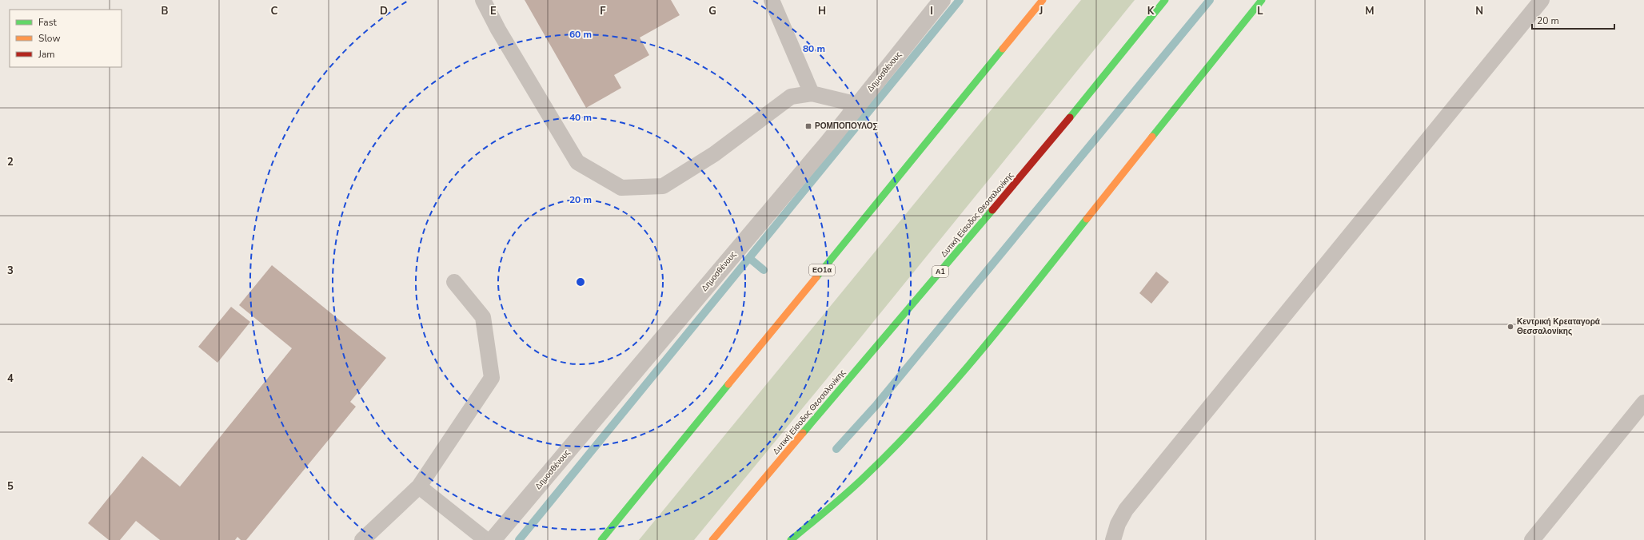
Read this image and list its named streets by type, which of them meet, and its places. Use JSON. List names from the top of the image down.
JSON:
{
  "streets": {
    "highway": ["Δυτική Είσοδος Θεσσαλονίκης", "ΕΟ1α", "Α1"],
    "street": ["Δημοσθένους"]
  },
  "places": {
    "transit": ["ΡΟΜΠΟΠΟΥΛΟΣ"],
    "other": ["Κεντρική Κρεαταγορά Θεσσαλονίκης"]
  },
  "legend": ["Fast", "Slow", "Jam"],
  "scale_bar": "20 m",
  "grid": {
    "columns": [
      "B",
      "C",
      "D",
      "E",
      "F",
      "G",
      "H",
      "I",
      "J",
      "K",
      "L",
      "M",
      "N"
    ],
    "rows": [
      "2",
      "3",
      "4",
      "5"
    ]
  },
  "rings": [
    "60 m",
    "80 m",
    "40 m",
    "20 m"
  ]
}
